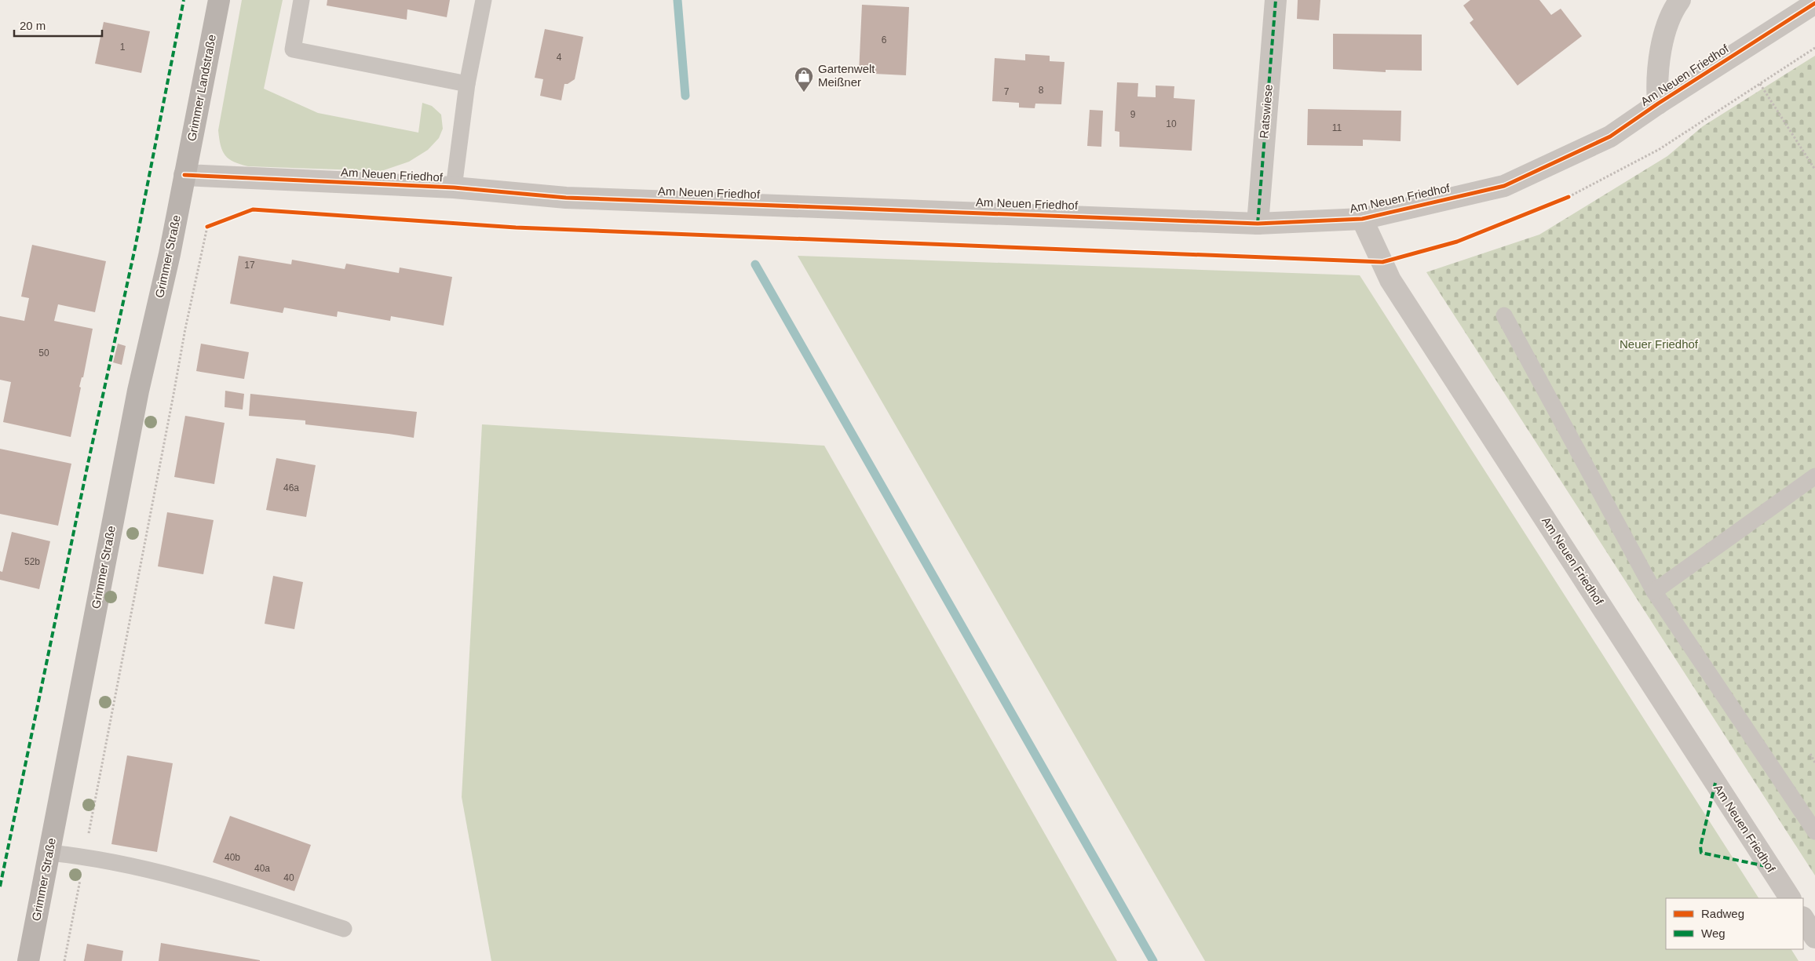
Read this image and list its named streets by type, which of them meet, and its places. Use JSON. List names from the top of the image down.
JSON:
{
  "streets": {
    "main road": ["Grimmer Landstraße", "Grimmer Straße"],
    "street": ["Am Neuen Friedhof", "Ratswiese"]
  },
  "crossings": [
    ["Am Neuen Friedhof", "Grimmer Landstraße"],
    ["Am Neuen Friedhof", "Ratswiese"],
    ["Am Neuen Friedhof", "Grimmer Straße"],
    ["Grimmer Landstraße", "Grimmer Straße"]
  ],
  "parks": ["Neuer Friedhof"],
  "places": {
    "shop": ["Gartenwelt Meißner"]
  },
  "house_numbers": [
    "6",
    "1",
    "4",
    "8",
    "7",
    "9",
    "10",
    "11",
    "17",
    "50",
    "46a",
    "52b",
    "40b",
    "40a",
    "40"
  ],
  "legend": ["Radweg", "Weg"],
  "scale_bar": "20 m"
}
